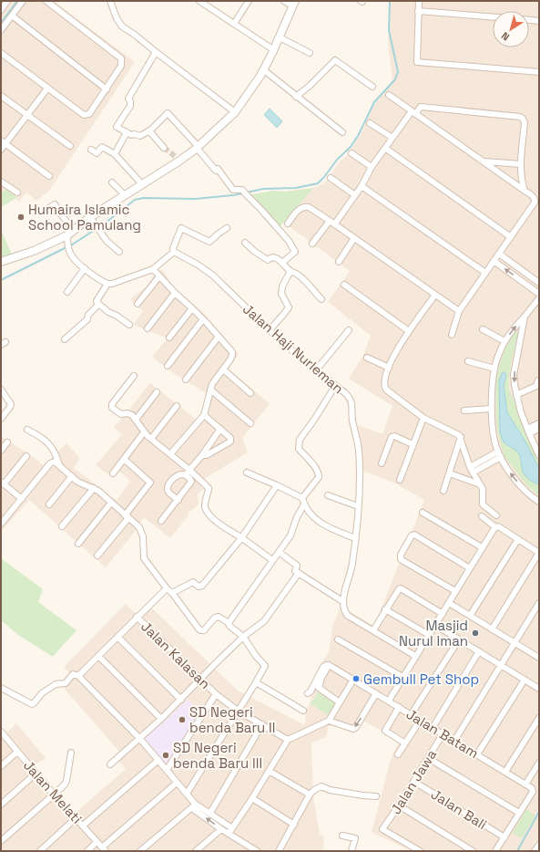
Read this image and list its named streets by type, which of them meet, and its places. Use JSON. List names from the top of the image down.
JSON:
{
  "streets": {
    "street": [
      "Jalan Haji Nurleman",
      "Jalan Kalasan",
      "Jalan Batam",
      "Jalan Jawa",
      "Jalan Melati",
      "Jalan Bali"
    ]
  },
  "crossings": [
    ["Jalan Batam", "Jalan Jawa"],
    ["Jalan Jawa", "Jalan Bali"]
  ],
  "places": [
    "Humaira Islamic School Pamulang",
    "Masjid Nurul Iman",
    "Gembull Pet Shop",
    "SD Negeri benda Baru II",
    "SD Negeri benda Baru III"
  ],
  "north": "bottom left"
}
